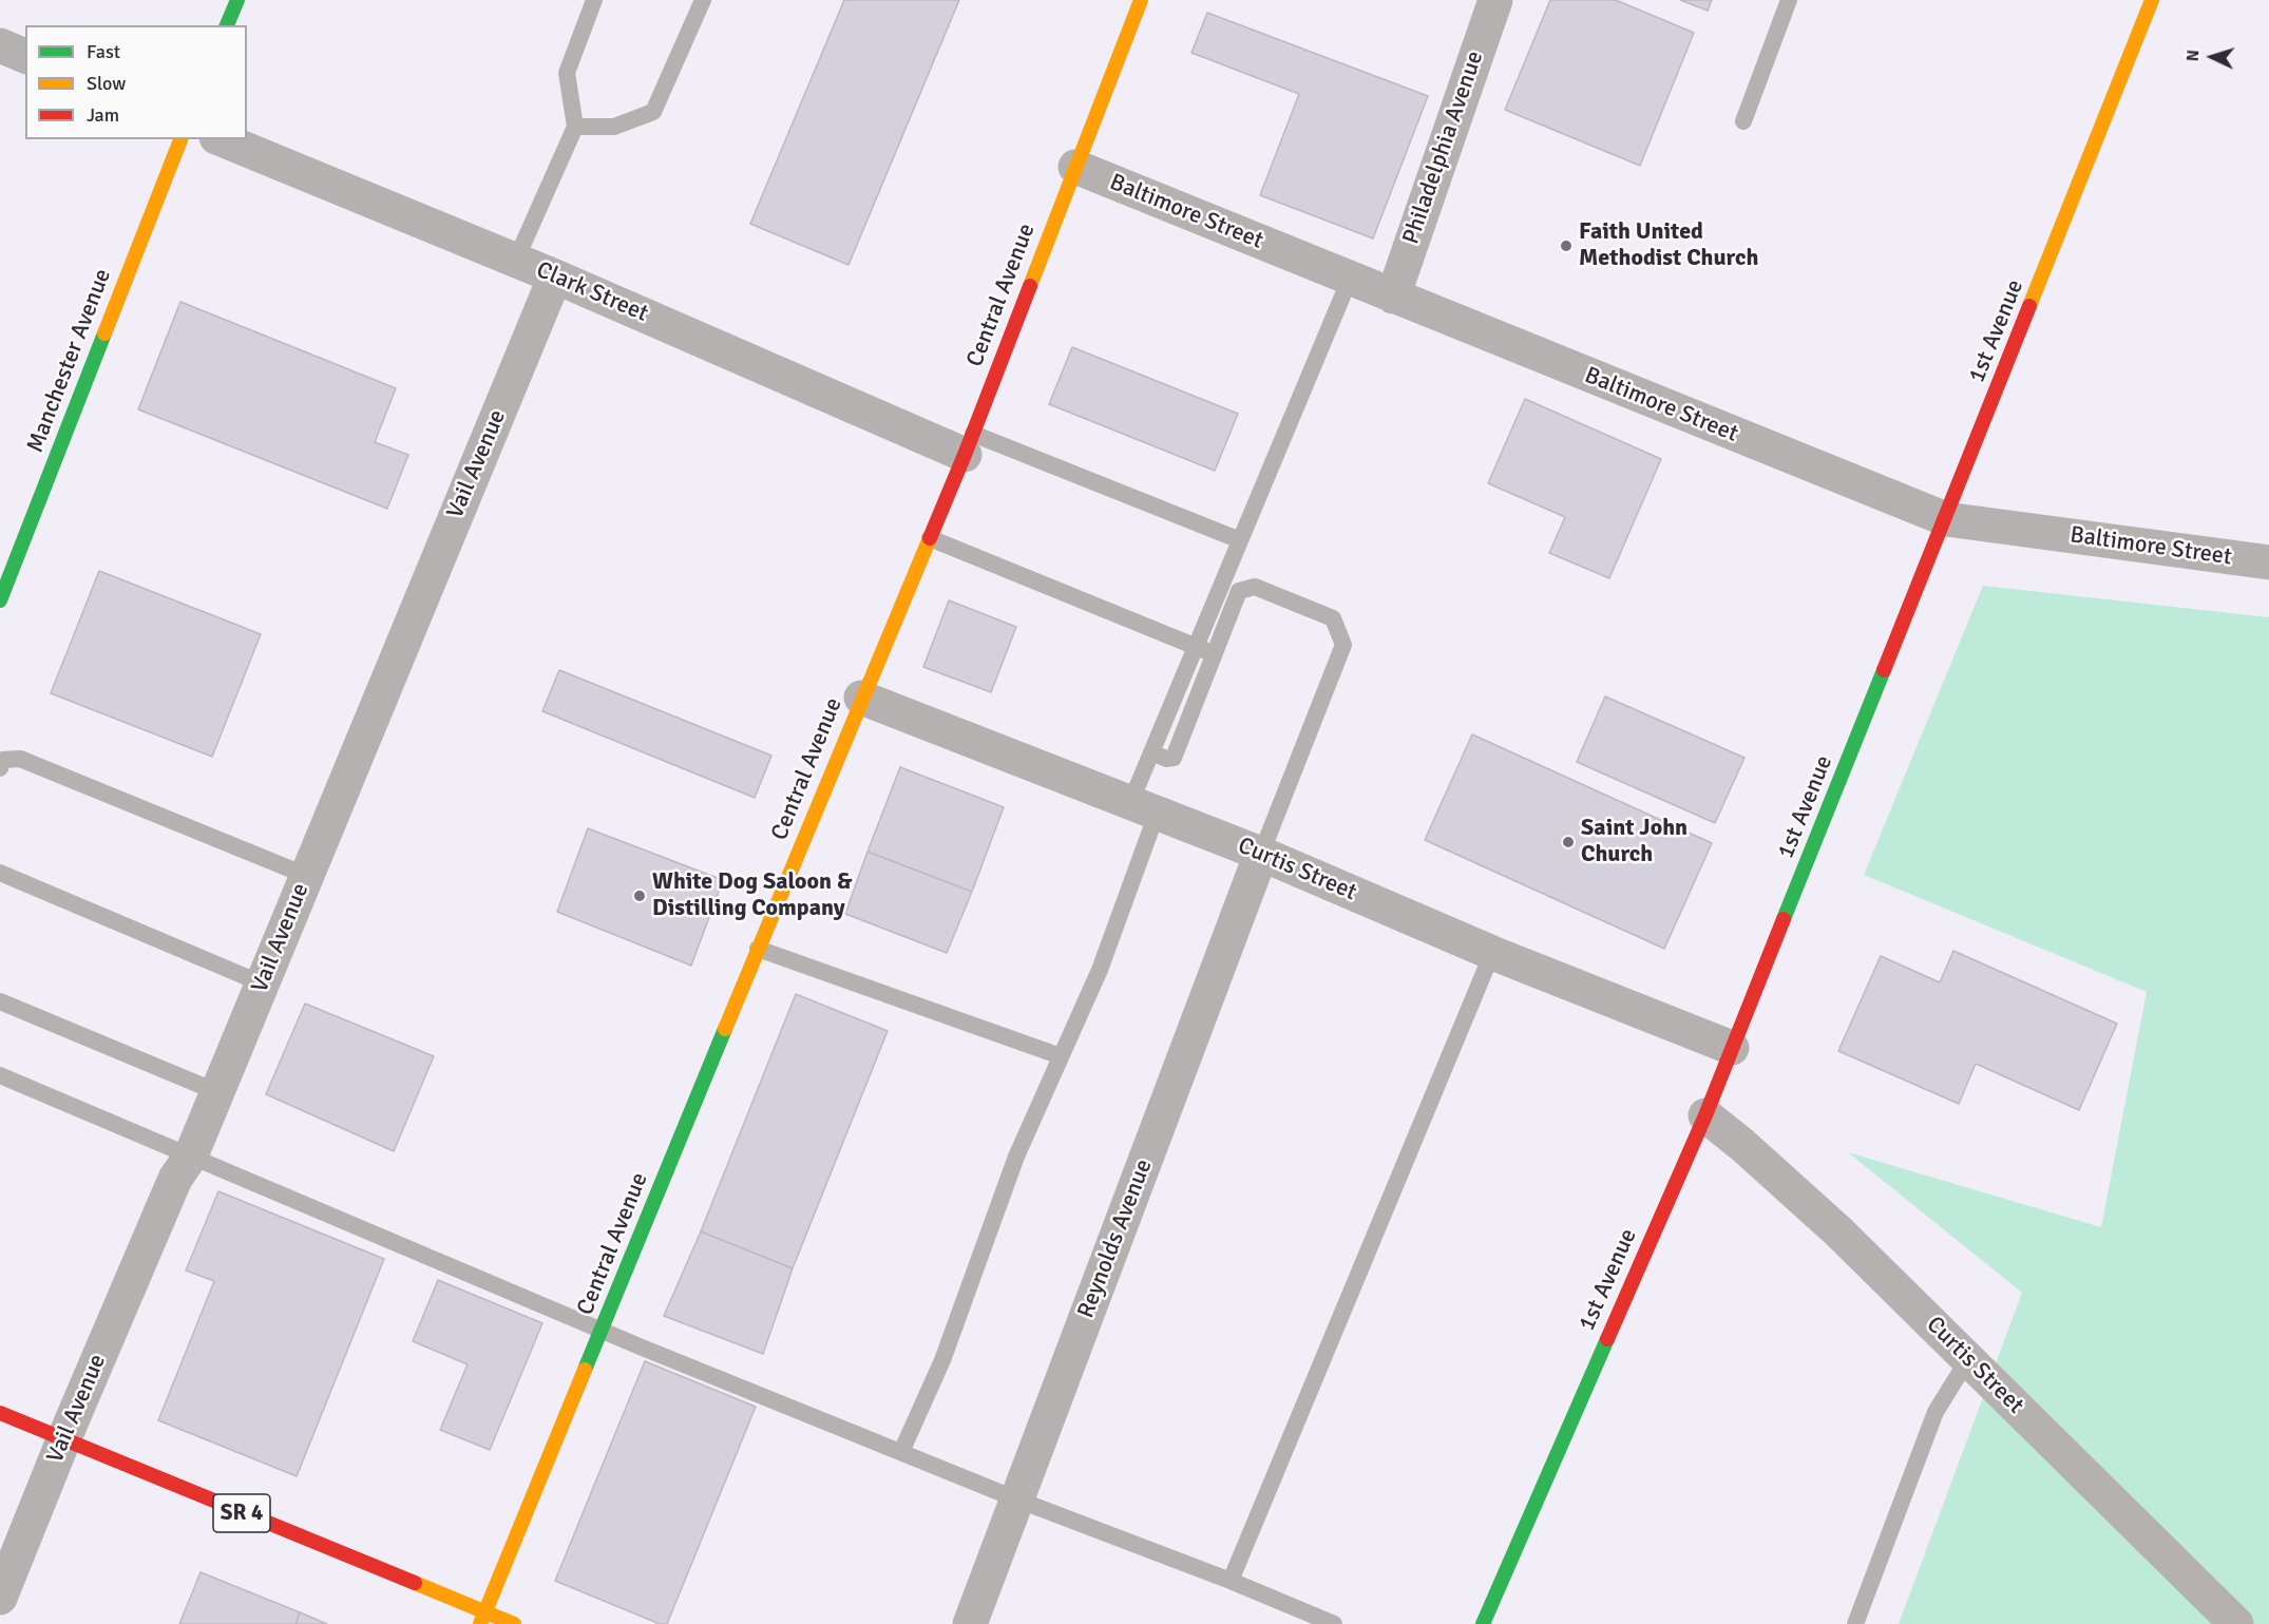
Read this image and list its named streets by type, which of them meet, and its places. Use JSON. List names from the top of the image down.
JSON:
{
  "streets": {
    "main road": [
      "Central Avenue",
      "1st Avenue",
      "Manchester Avenue",
      "SR 4"
    ],
    "street": [
      "Philadelphia Avenue",
      "Baltimore Street",
      "Clark Street",
      "Vail Avenue",
      "Curtis Street",
      "Reynolds Avenue"
    ]
  },
  "crossings": [
    ["Philadelphia Avenue", "Baltimore Street"],
    ["Baltimore Street", "Central Avenue"],
    ["Baltimore Street", "1st Avenue"],
    ["Clark Street", "Central Avenue"],
    ["Clark Street", "Vail Avenue"],
    ["Central Avenue", "Curtis Street"],
    ["Central Avenue", "SR 4"],
    ["1st Avenue", "Curtis Street"],
    ["Vail Avenue", "SR 4"],
    ["Curtis Street", "Reynolds Avenue"]
  ],
  "places": ["Faith United Methodist Church", "Saint John Church", "White Dog Saloon & Distilling Company"],
  "legend": ["Fast", "Slow", "Jam"],
  "north": "left"
}
